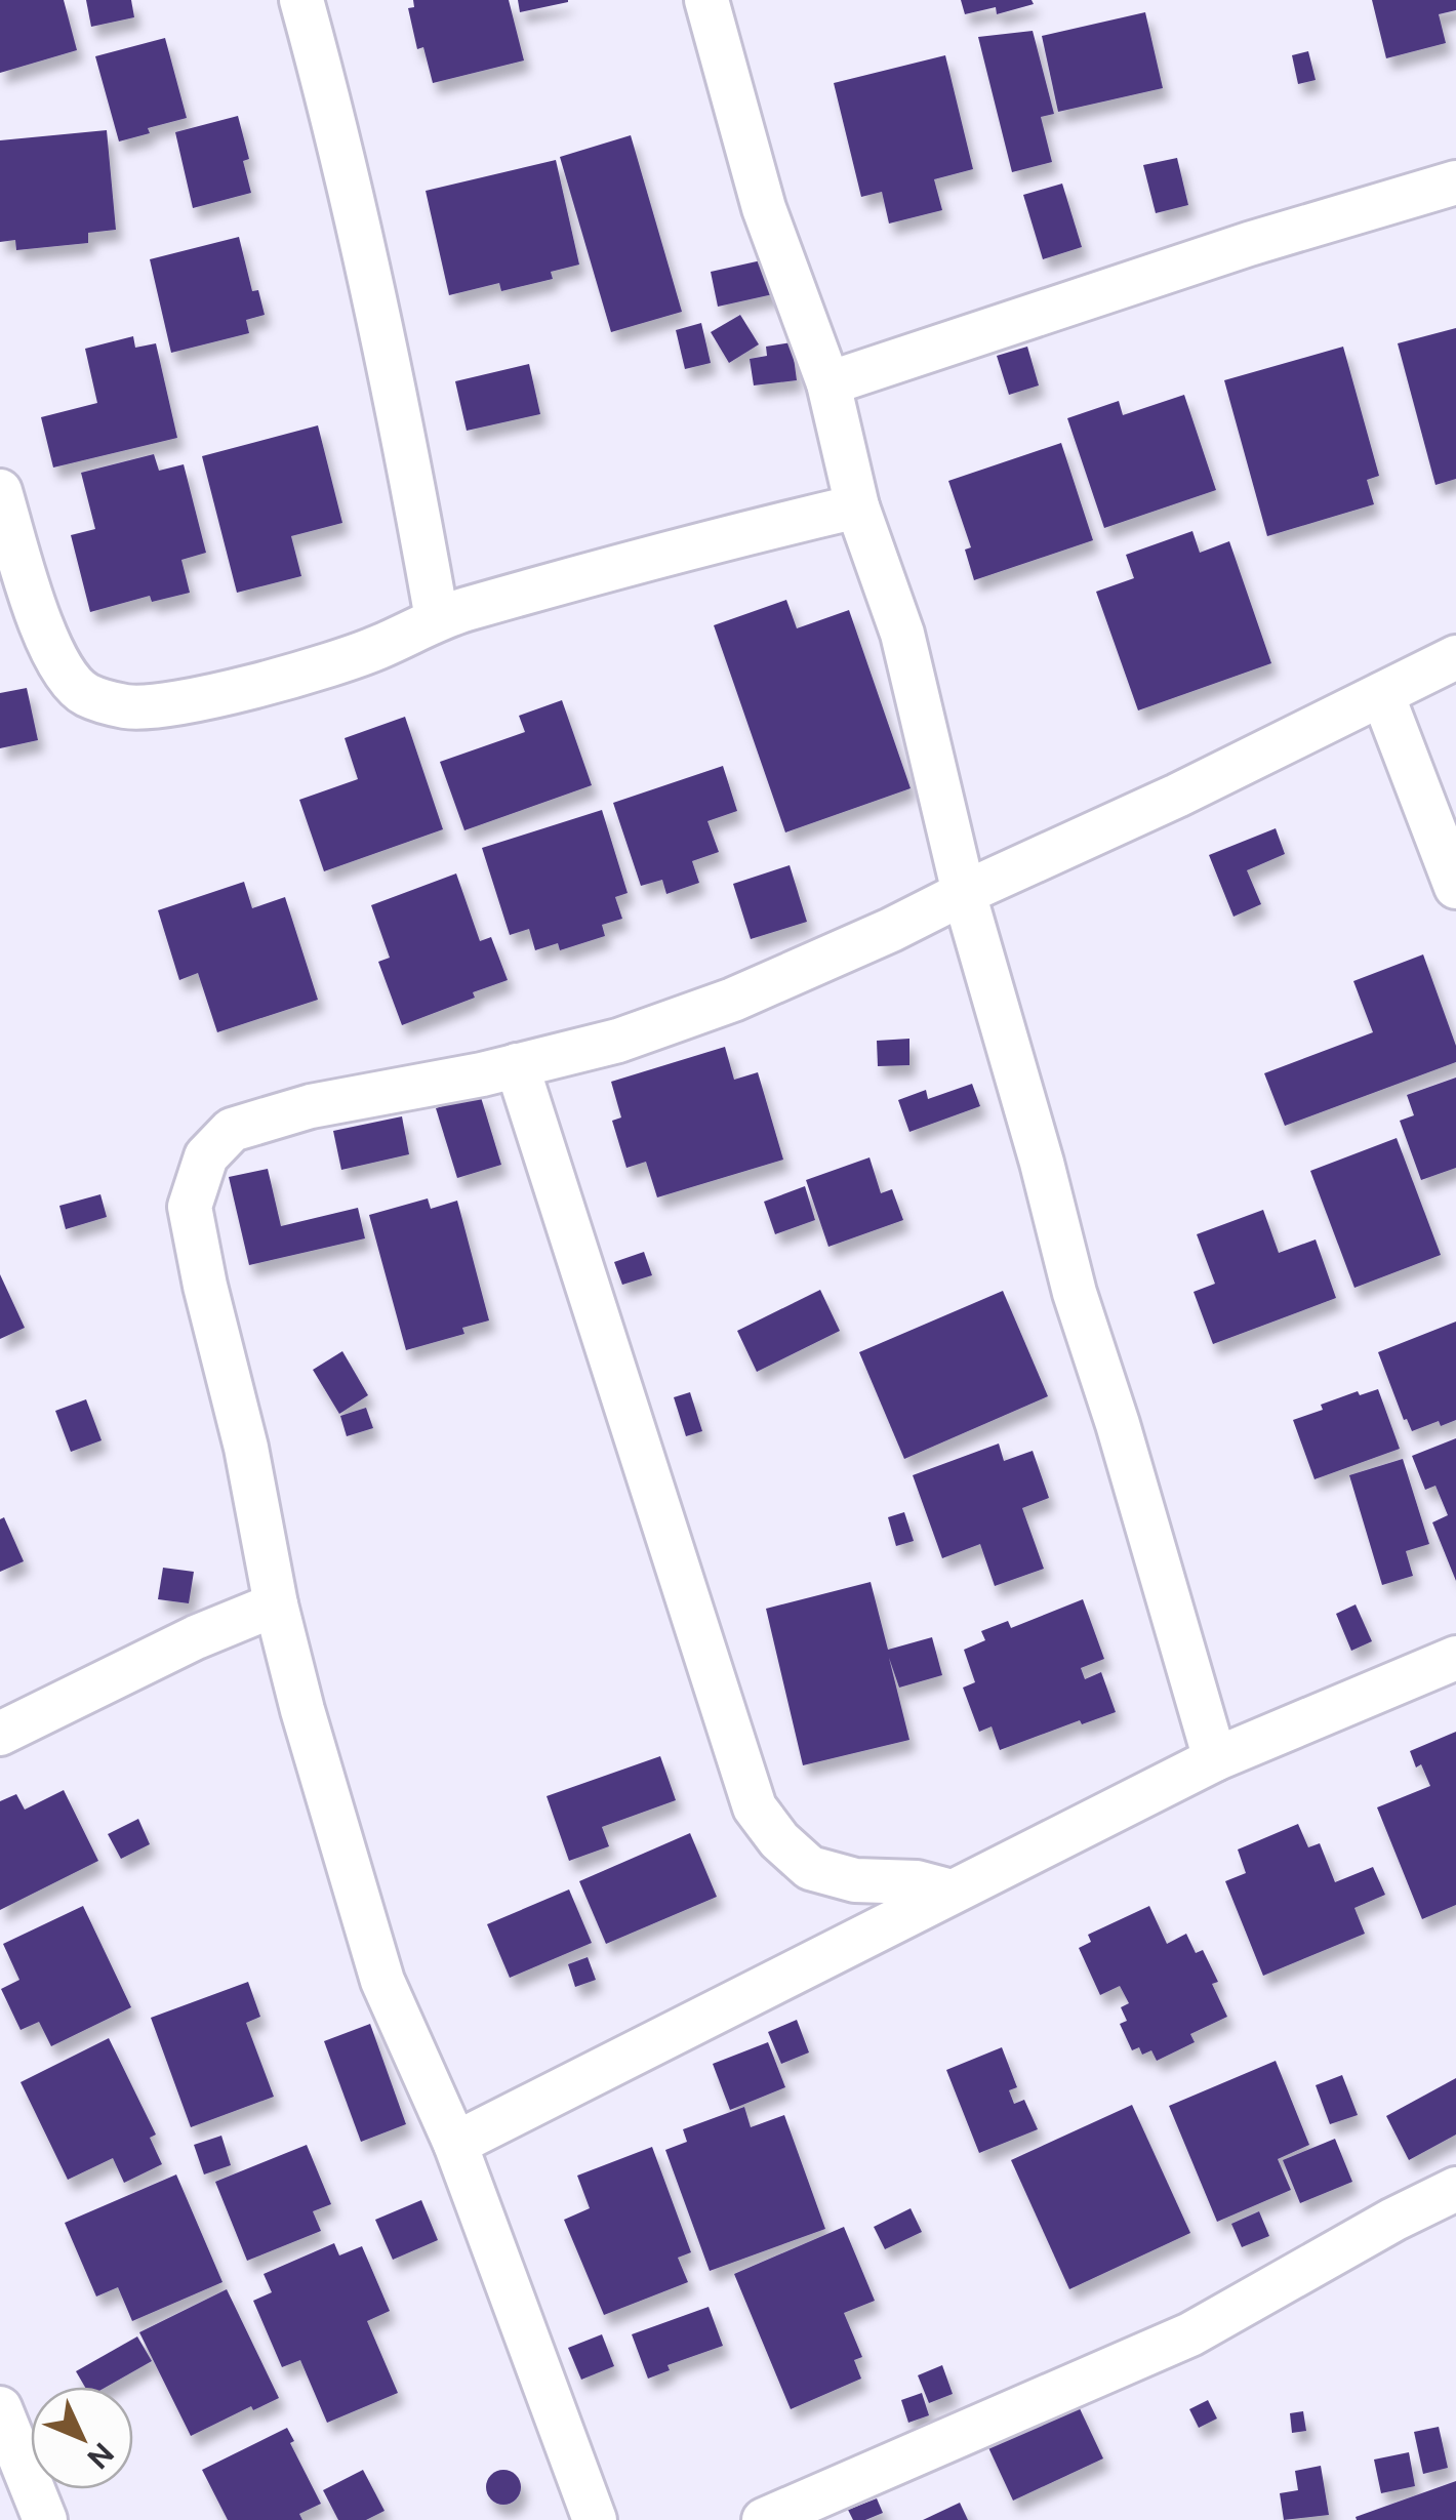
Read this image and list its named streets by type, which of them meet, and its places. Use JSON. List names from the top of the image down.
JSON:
{
  "north": "bottom right"
}
